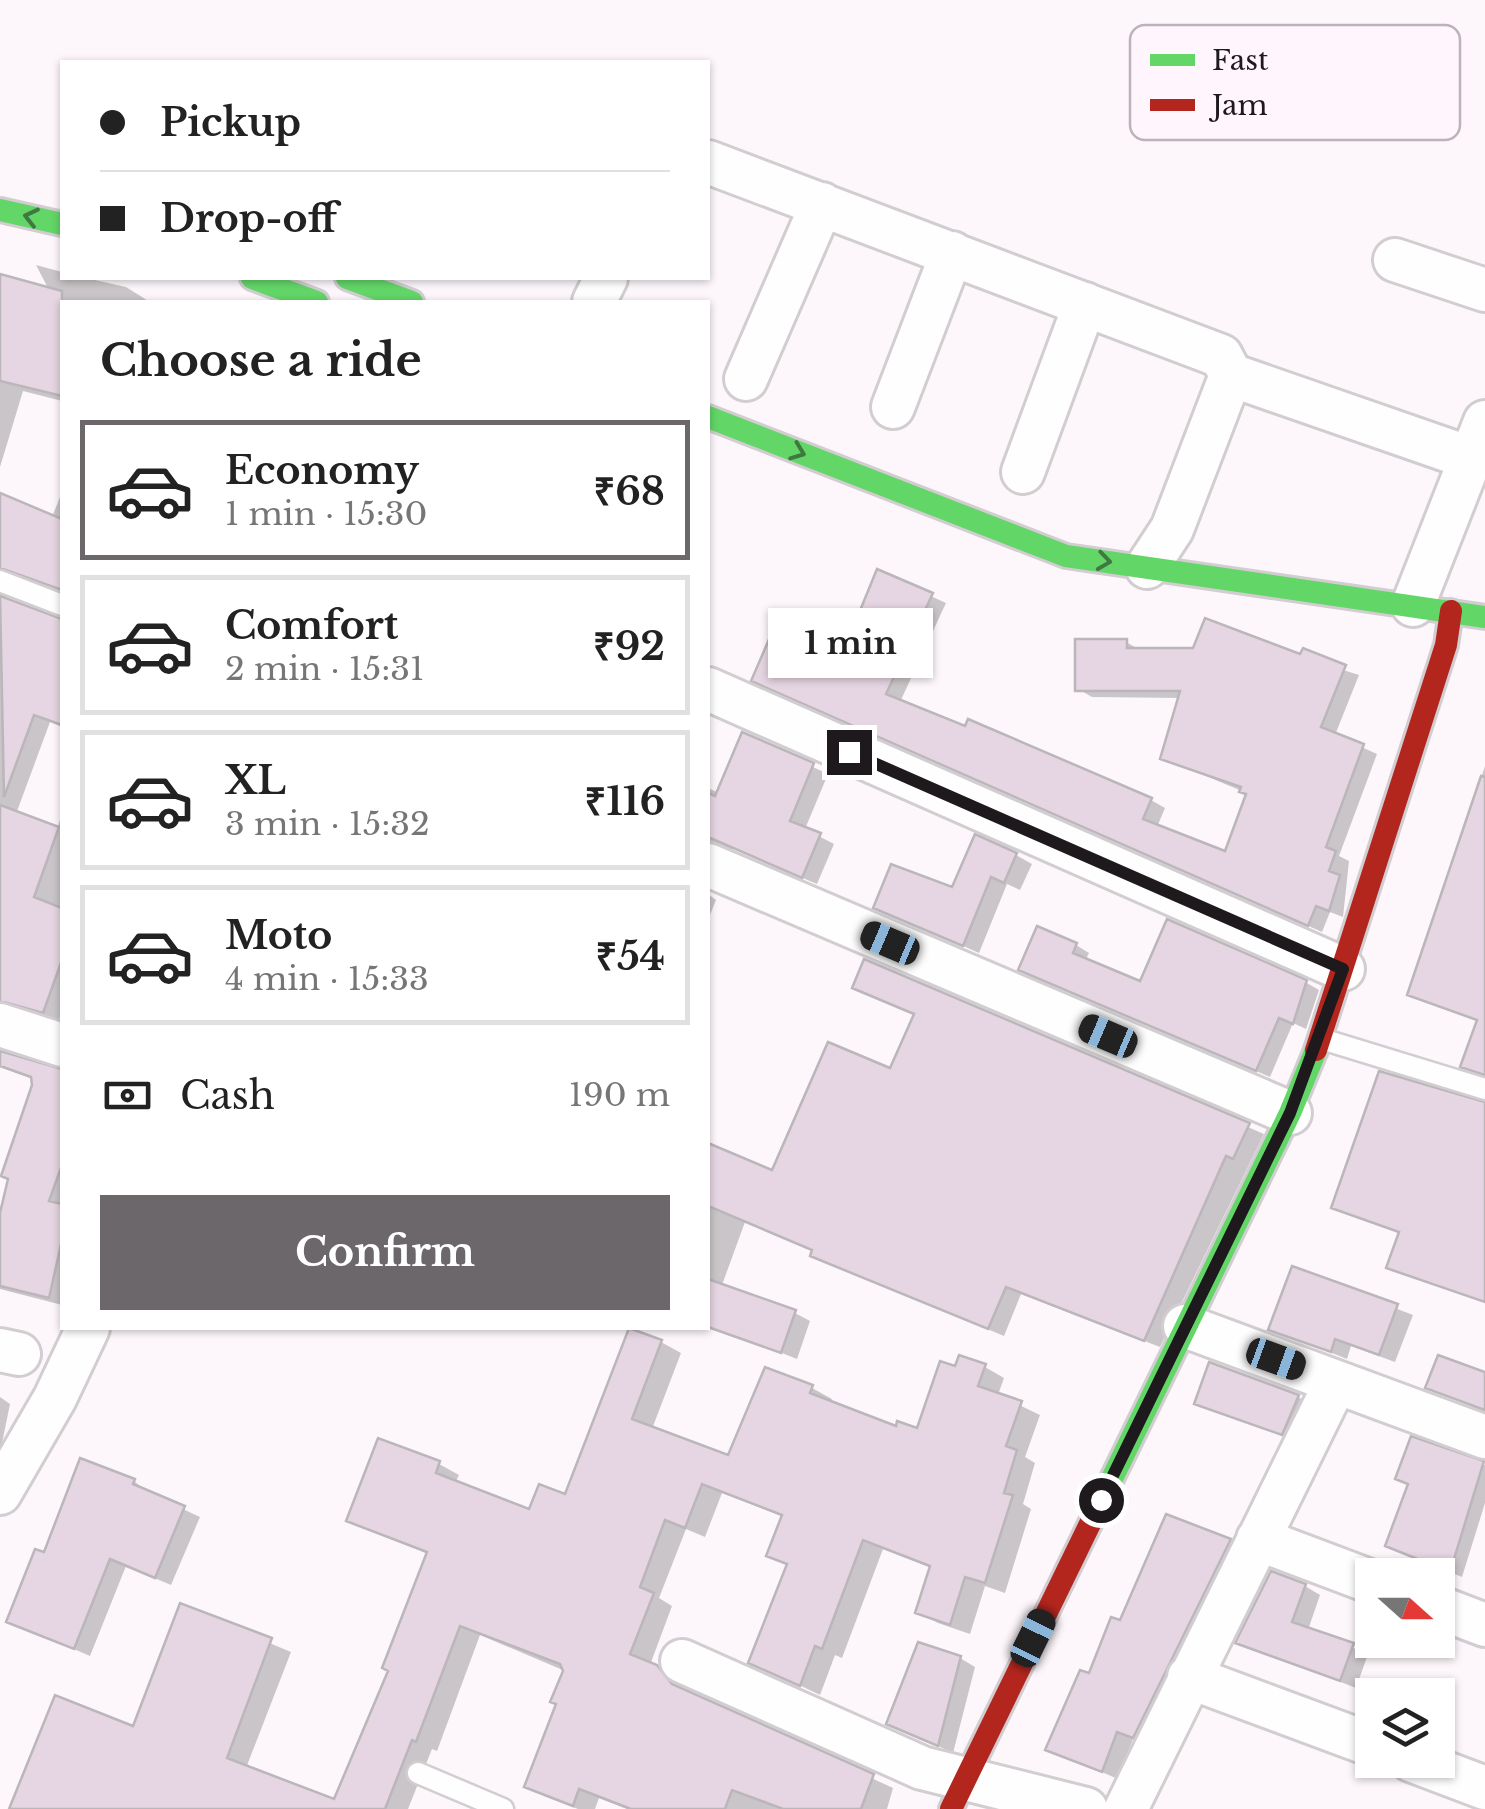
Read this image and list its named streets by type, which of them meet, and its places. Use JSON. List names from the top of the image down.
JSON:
{
  "legend": ["Fast", "Jam"],
  "north": "right",
  "page": {
    "banner": ["Pickup", "Drop-off"],
    "heading": "Choose a ride",
    "list": [
      {
        "name": "Economy",
        "note": "1 min · 15:30",
        "value": "₹68"
      },
      {
        "name": "Comfort",
        "note": "2 min · 15:31",
        "value": "₹92"
      },
      {
        "name": "XL",
        "note": "3 min · 15:32",
        "value": "₹116"
      },
      {
        "name": "Moto",
        "note": "4 min · 15:33",
        "value": "₹54"
      }
    ],
    "bubble": "1 min",
    "pay": ["Cash", "190 m"],
    "buttons": "Confirm"
  }
}
